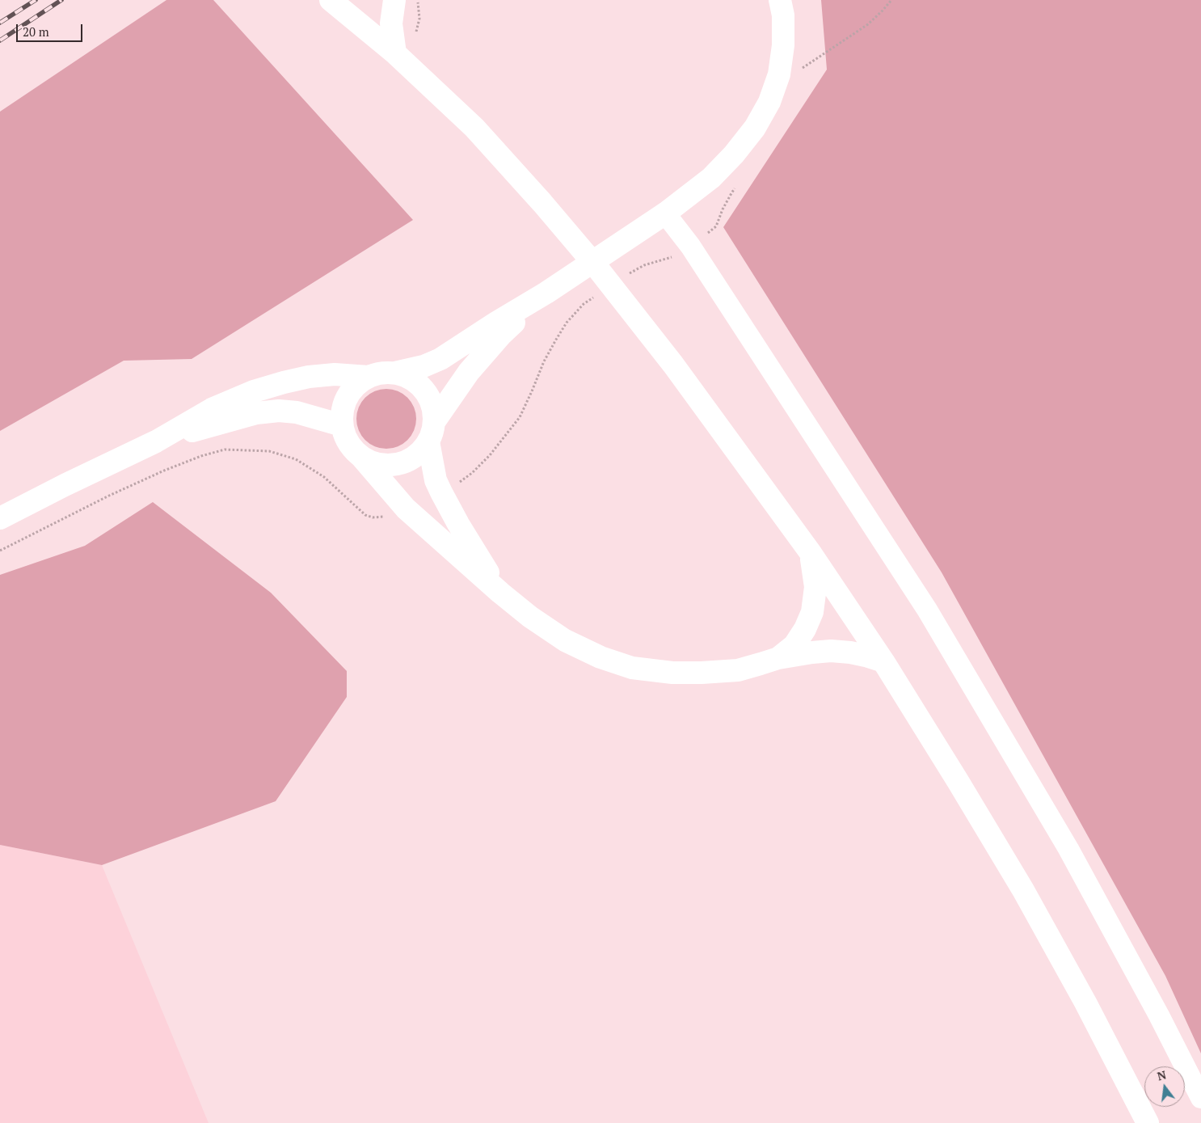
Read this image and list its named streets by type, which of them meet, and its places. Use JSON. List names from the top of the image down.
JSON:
{
  "scale_bar": "20 m",
  "north": "top"
}
